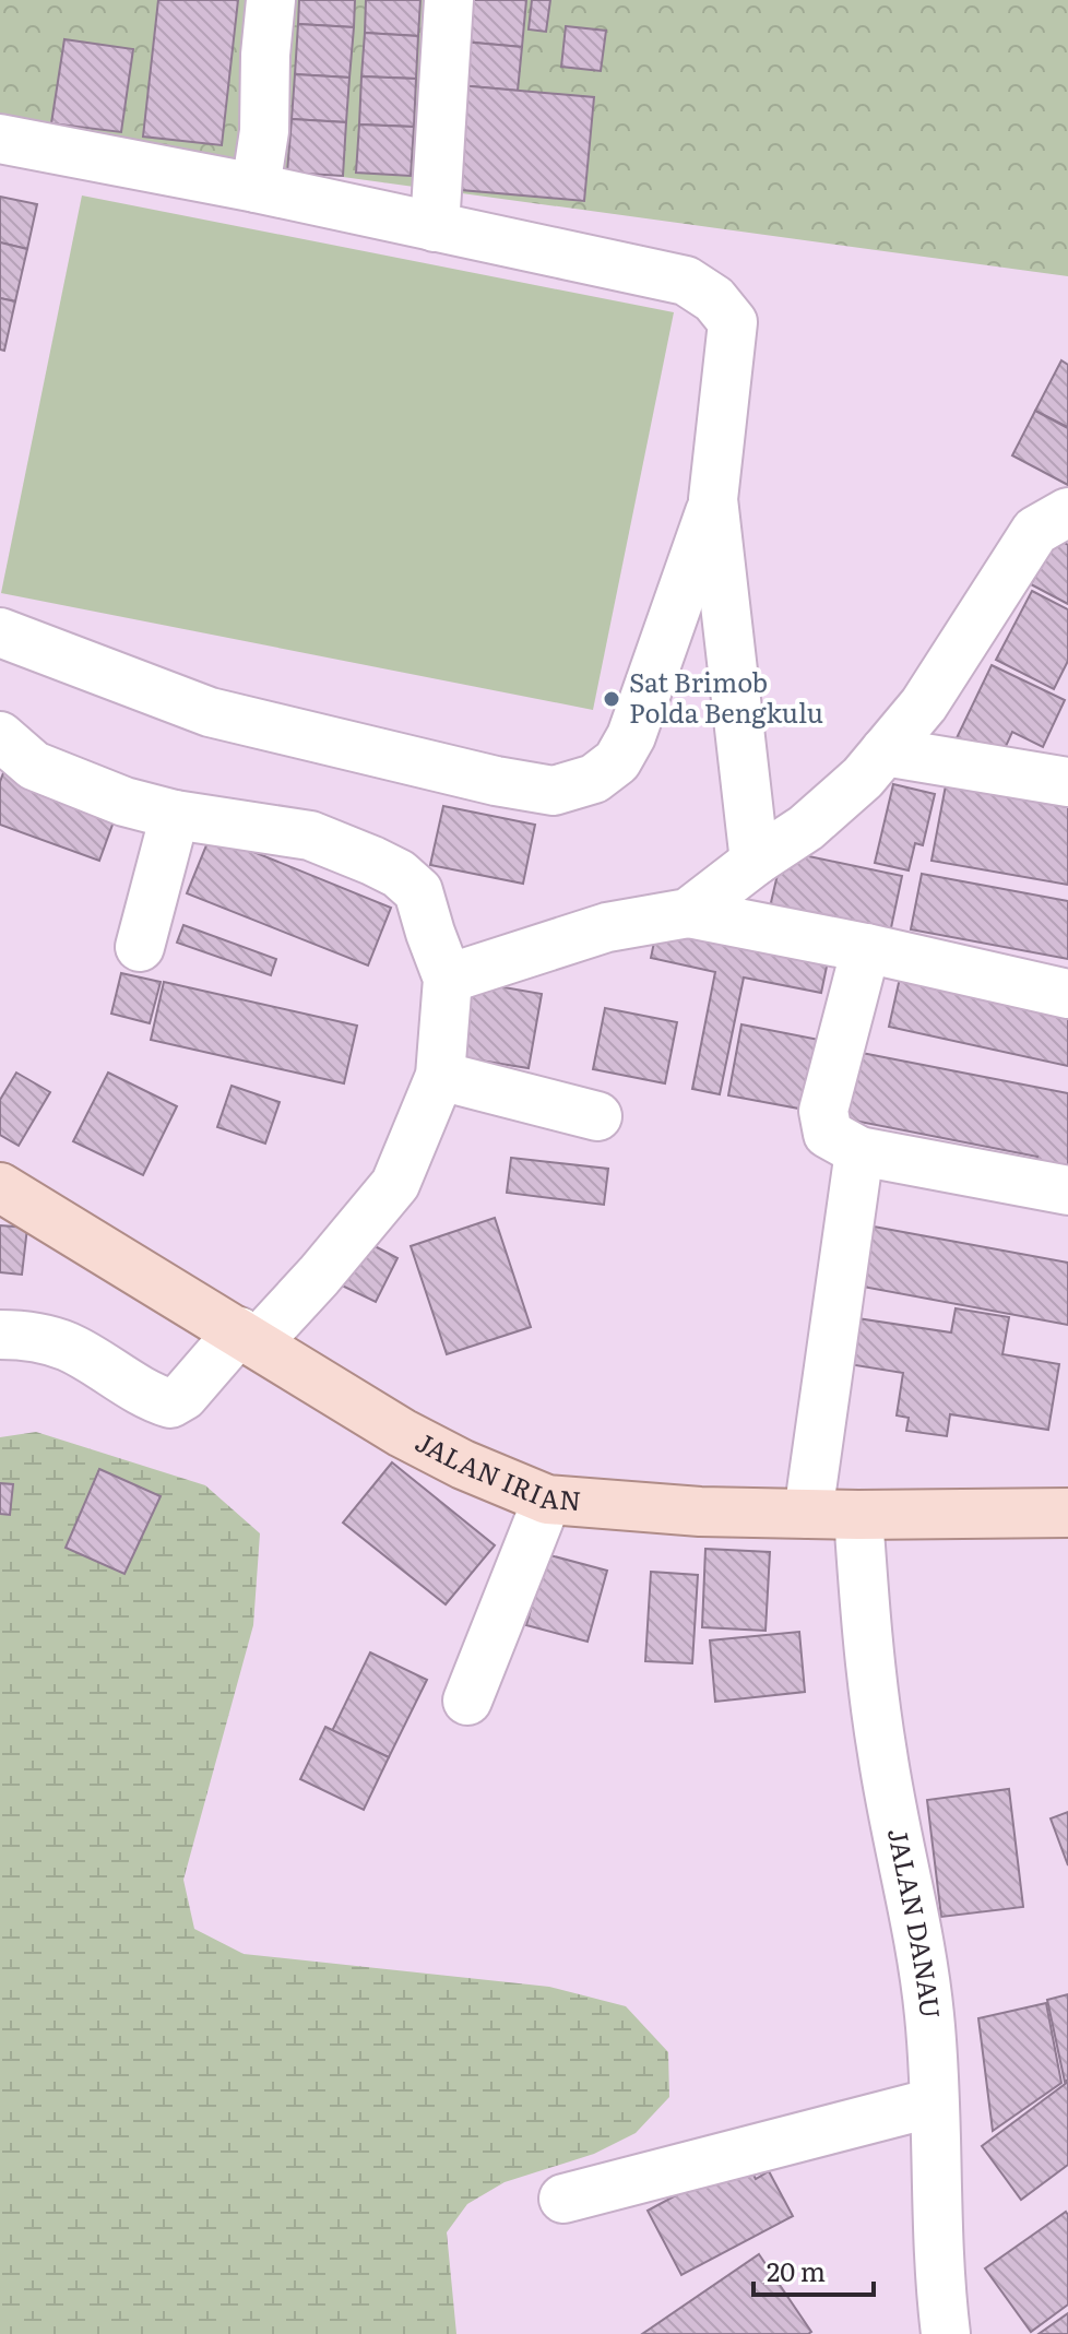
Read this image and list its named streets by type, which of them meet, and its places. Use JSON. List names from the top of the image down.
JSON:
{
  "streets": {
    "main road": ["JALAN IRIAN"],
    "street": ["JALAN DANAU"]
  },
  "crossings": [
    ["JALAN IRIAN", "JALAN DANAU"]
  ],
  "places": ["Sat Brimob Polda Bengkulu"],
  "scale_bar": "20 m"
}
